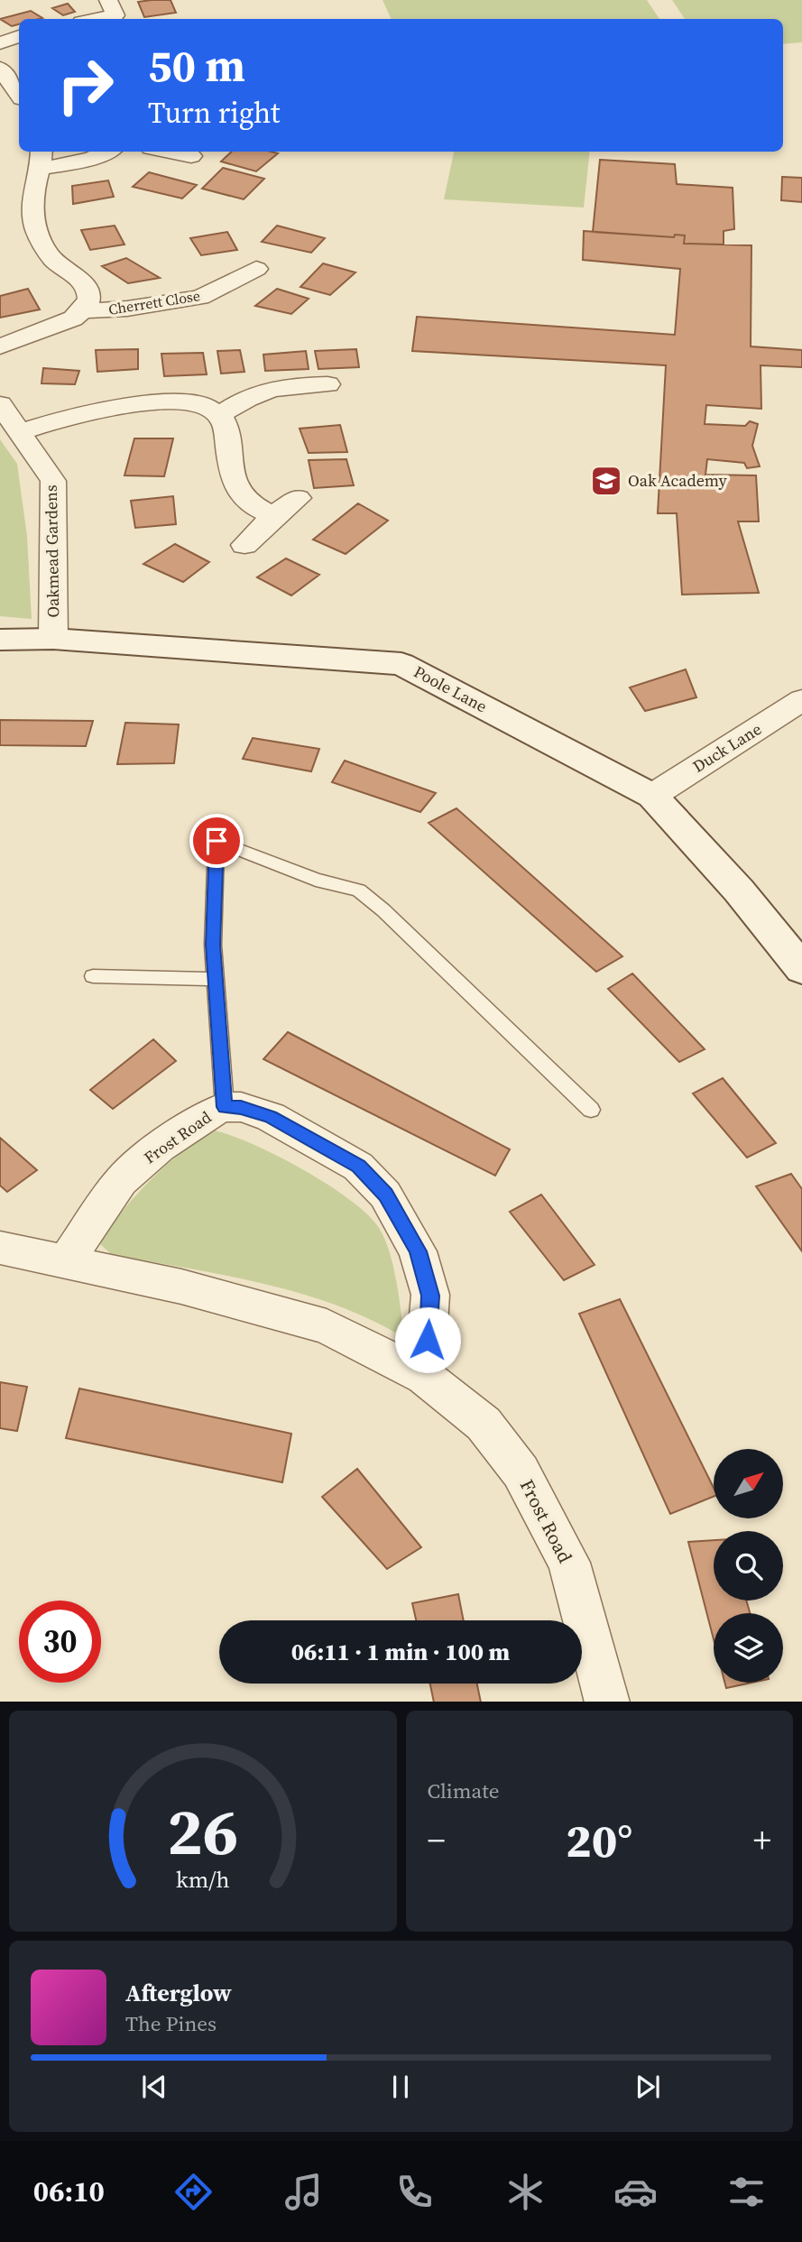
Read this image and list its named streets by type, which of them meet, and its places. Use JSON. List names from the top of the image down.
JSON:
{
  "streets": {
    "street": [
      "Cherrett Close",
      "Oakmead Gardens",
      "Poole Lane",
      "Duck Lane",
      "Frost Road"
    ]
  },
  "crossings": [
    ["Oakmead Gardens", "Poole Lane"],
    ["Poole Lane", "Duck Lane"]
  ],
  "places": {
    "school or university": ["Oak Academy"]
  },
  "north": "top right",
  "page": {
    "turn": ["50 m", "Turn right"],
    "limit": "30",
    "trip": "06:11 · 1 min · 100 m",
    "tile": "Climate",
    "heat": ["−", "20°", "+"],
    "song": ["Afterglow", "The Pines"],
    "tabs": "06:10",
    "gauge": ["26", "km/h"]
  }
}
